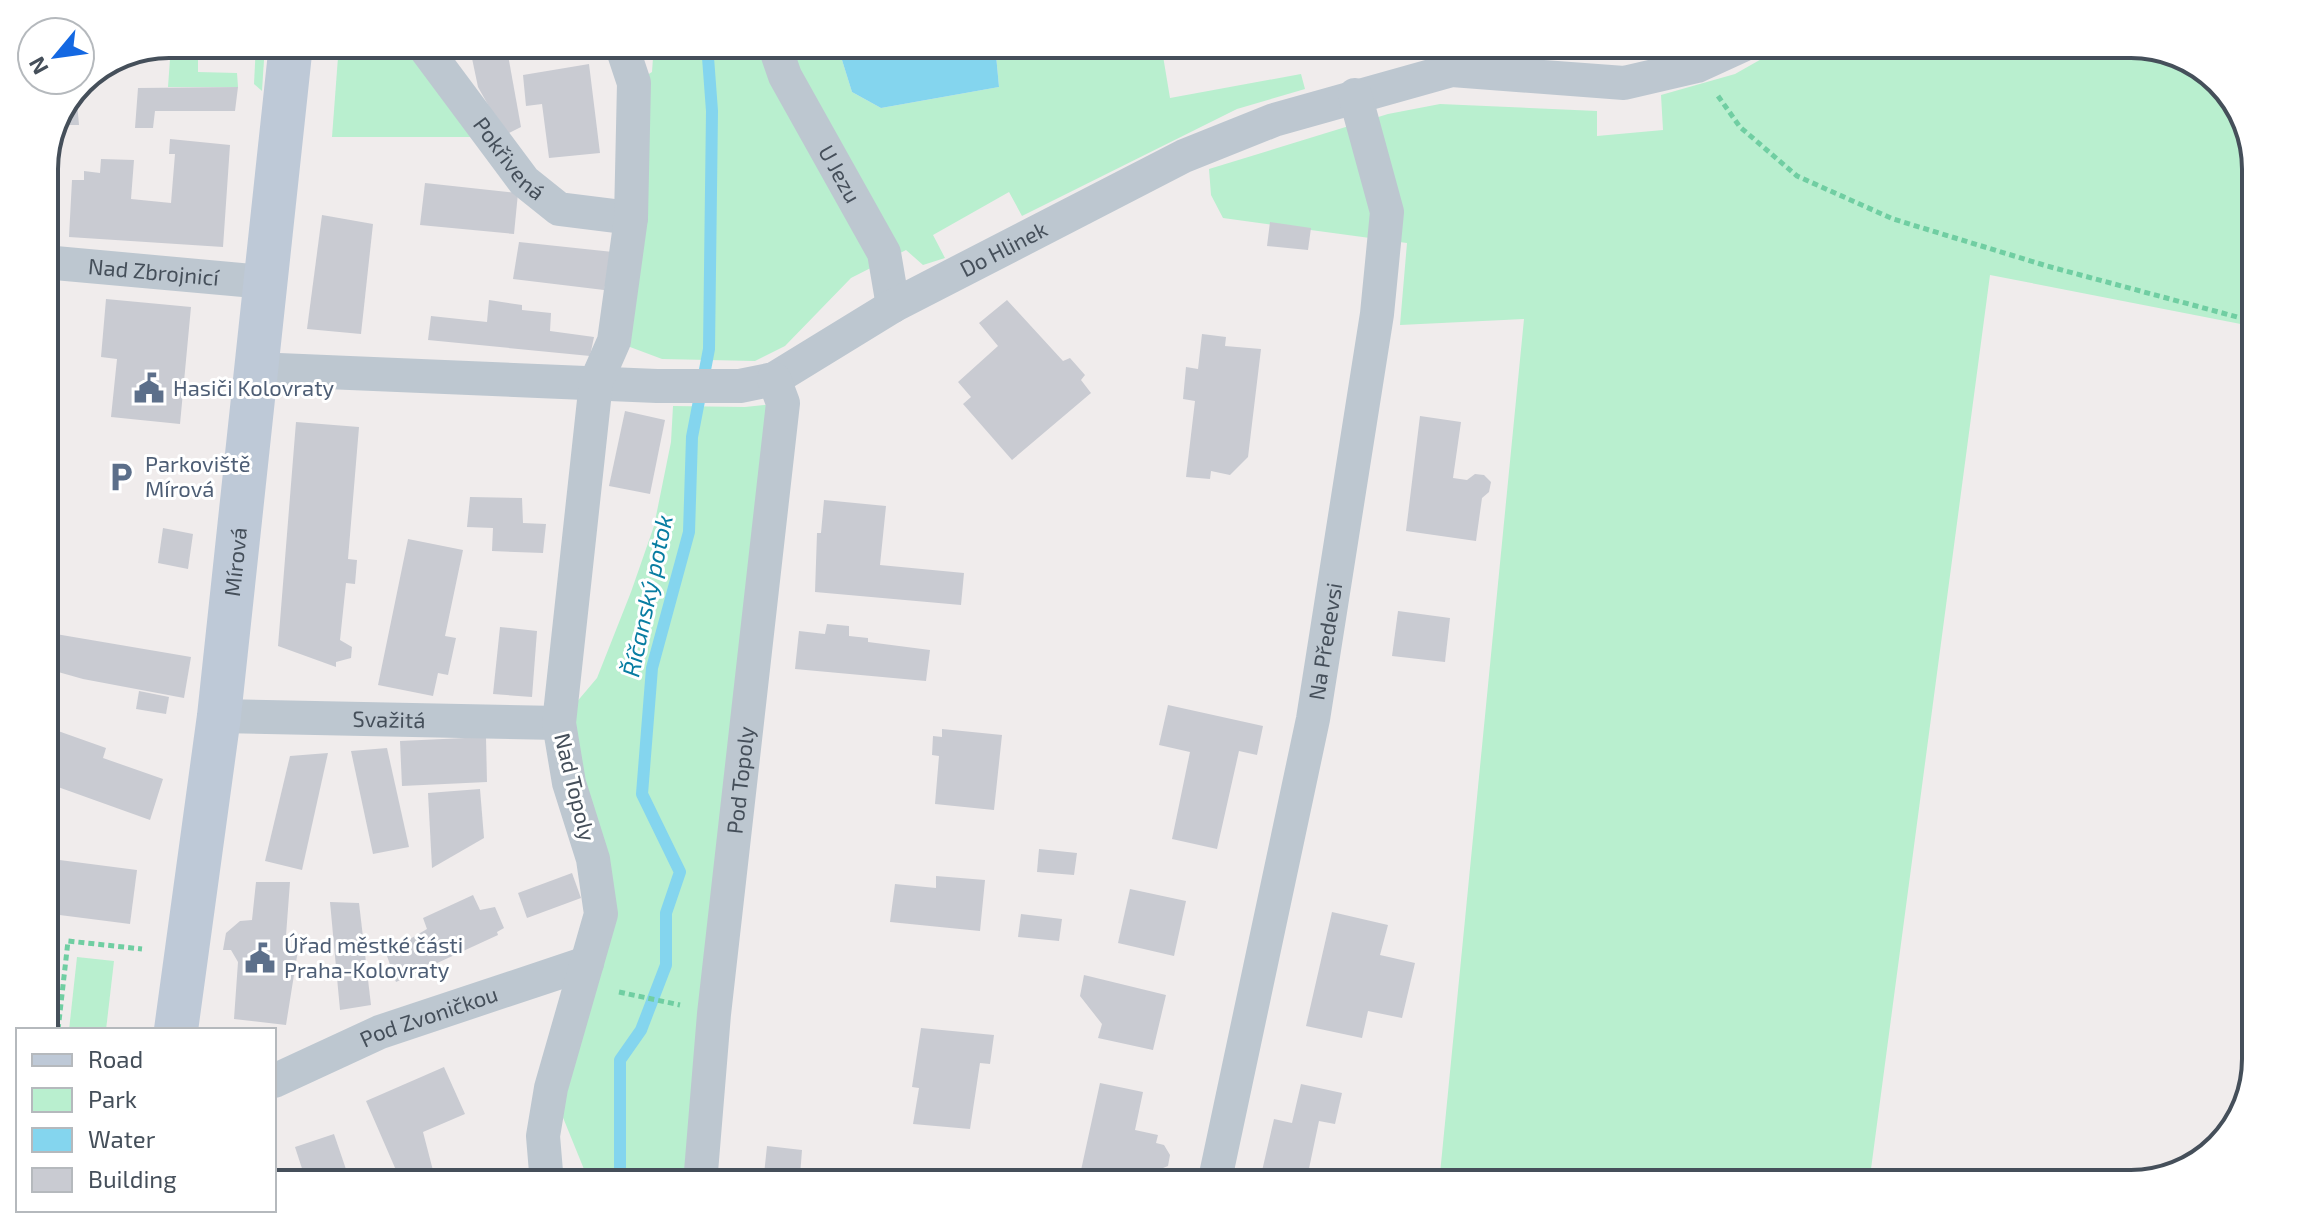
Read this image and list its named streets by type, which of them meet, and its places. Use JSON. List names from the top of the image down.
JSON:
{
  "streets": {
    "street": [
      "Pokřivená",
      "U Jezu",
      "Do Hlinek",
      "Nad Zbrojnicí",
      "Mírová",
      "Na Předevsi",
      "Svažitá",
      "Pod Topoly",
      "Nad Topoly",
      "Pod Zvoničkou"
    ]
  },
  "crossings": [
    ["U Jezu", "Do Hlinek"],
    ["Do Hlinek", "Mírová"],
    ["Do Hlinek", "Na Předevsi"],
    ["Do Hlinek", "Pod Topoly"],
    ["Do Hlinek", "Nad Topoly"],
    ["Nad Zbrojnicí", "Mírová"],
    ["Mírová", "Svažitá"],
    ["Svažitá", "Nad Topoly"],
    ["Nad Topoly", "Pod Zvoničkou"]
  ],
  "water": ["Říčanský potok"],
  "places": {
    "public building": ["Hasiči Kolovraty", "Úřad městké části Praha-Kolovraty"],
    "parking": ["Parkoviště Mírová"]
  },
  "legend": [
    "Road",
    "Park",
    "Water",
    "Building"
  ],
  "north": "bottom left"
}
